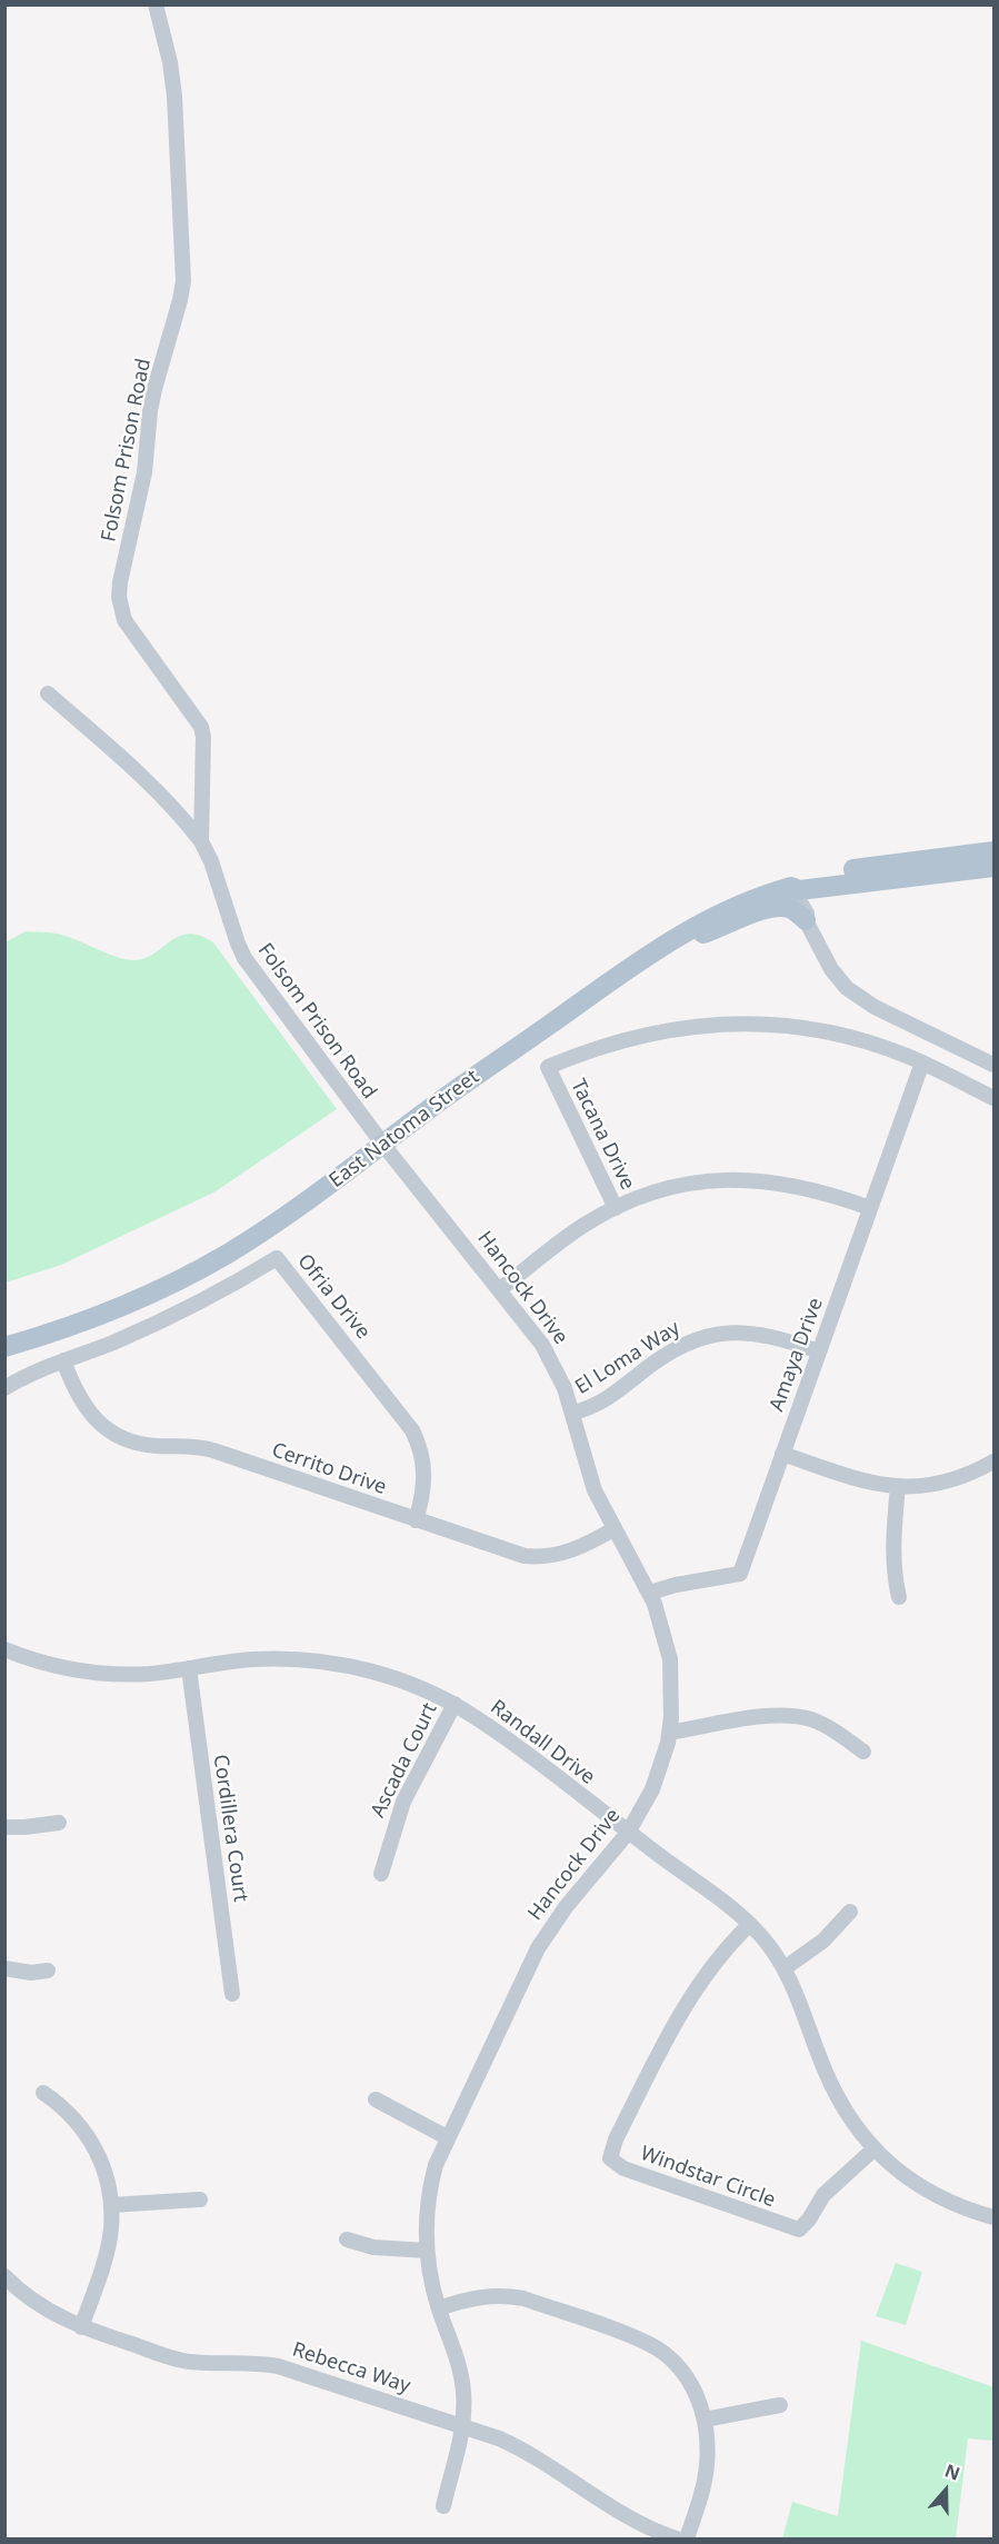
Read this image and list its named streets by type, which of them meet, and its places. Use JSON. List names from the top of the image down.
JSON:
{
  "streets": {
    "main road": ["East Natoma Street"],
    "street": [
      "Folsom Prison Road",
      "Tacana Drive",
      "Hancock Drive",
      "Ofria Drive",
      "Amaya Drive",
      "El Loma Way",
      "Cerrito Drive",
      "Randall Drive",
      "Ascada Court",
      "Cordillera Court",
      "Windstar Circle",
      "Rebecca Way"
    ]
  },
  "crossings": [
    ["Folsom Prison Road", "East Natoma Street"],
    ["Folsom Prison Road", "Hancock Drive"],
    ["East Natoma Street", "Hancock Drive"],
    ["Tacana Drive", "Amaya Drive"],
    ["Hancock Drive", "Amaya Drive"],
    ["Hancock Drive", "El Loma Way"],
    ["Hancock Drive", "Cerrito Drive"],
    ["Hancock Drive", "Randall Drive"],
    ["Hancock Drive", "Rebecca Way"],
    ["Ofria Drive", "Cerrito Drive"],
    ["Amaya Drive", "El Loma Way"],
    ["Randall Drive", "Ascada Court"],
    ["Randall Drive", "Cordillera Court"],
    ["Randall Drive", "Windstar Circle"]
  ],
  "north": "top"
}
